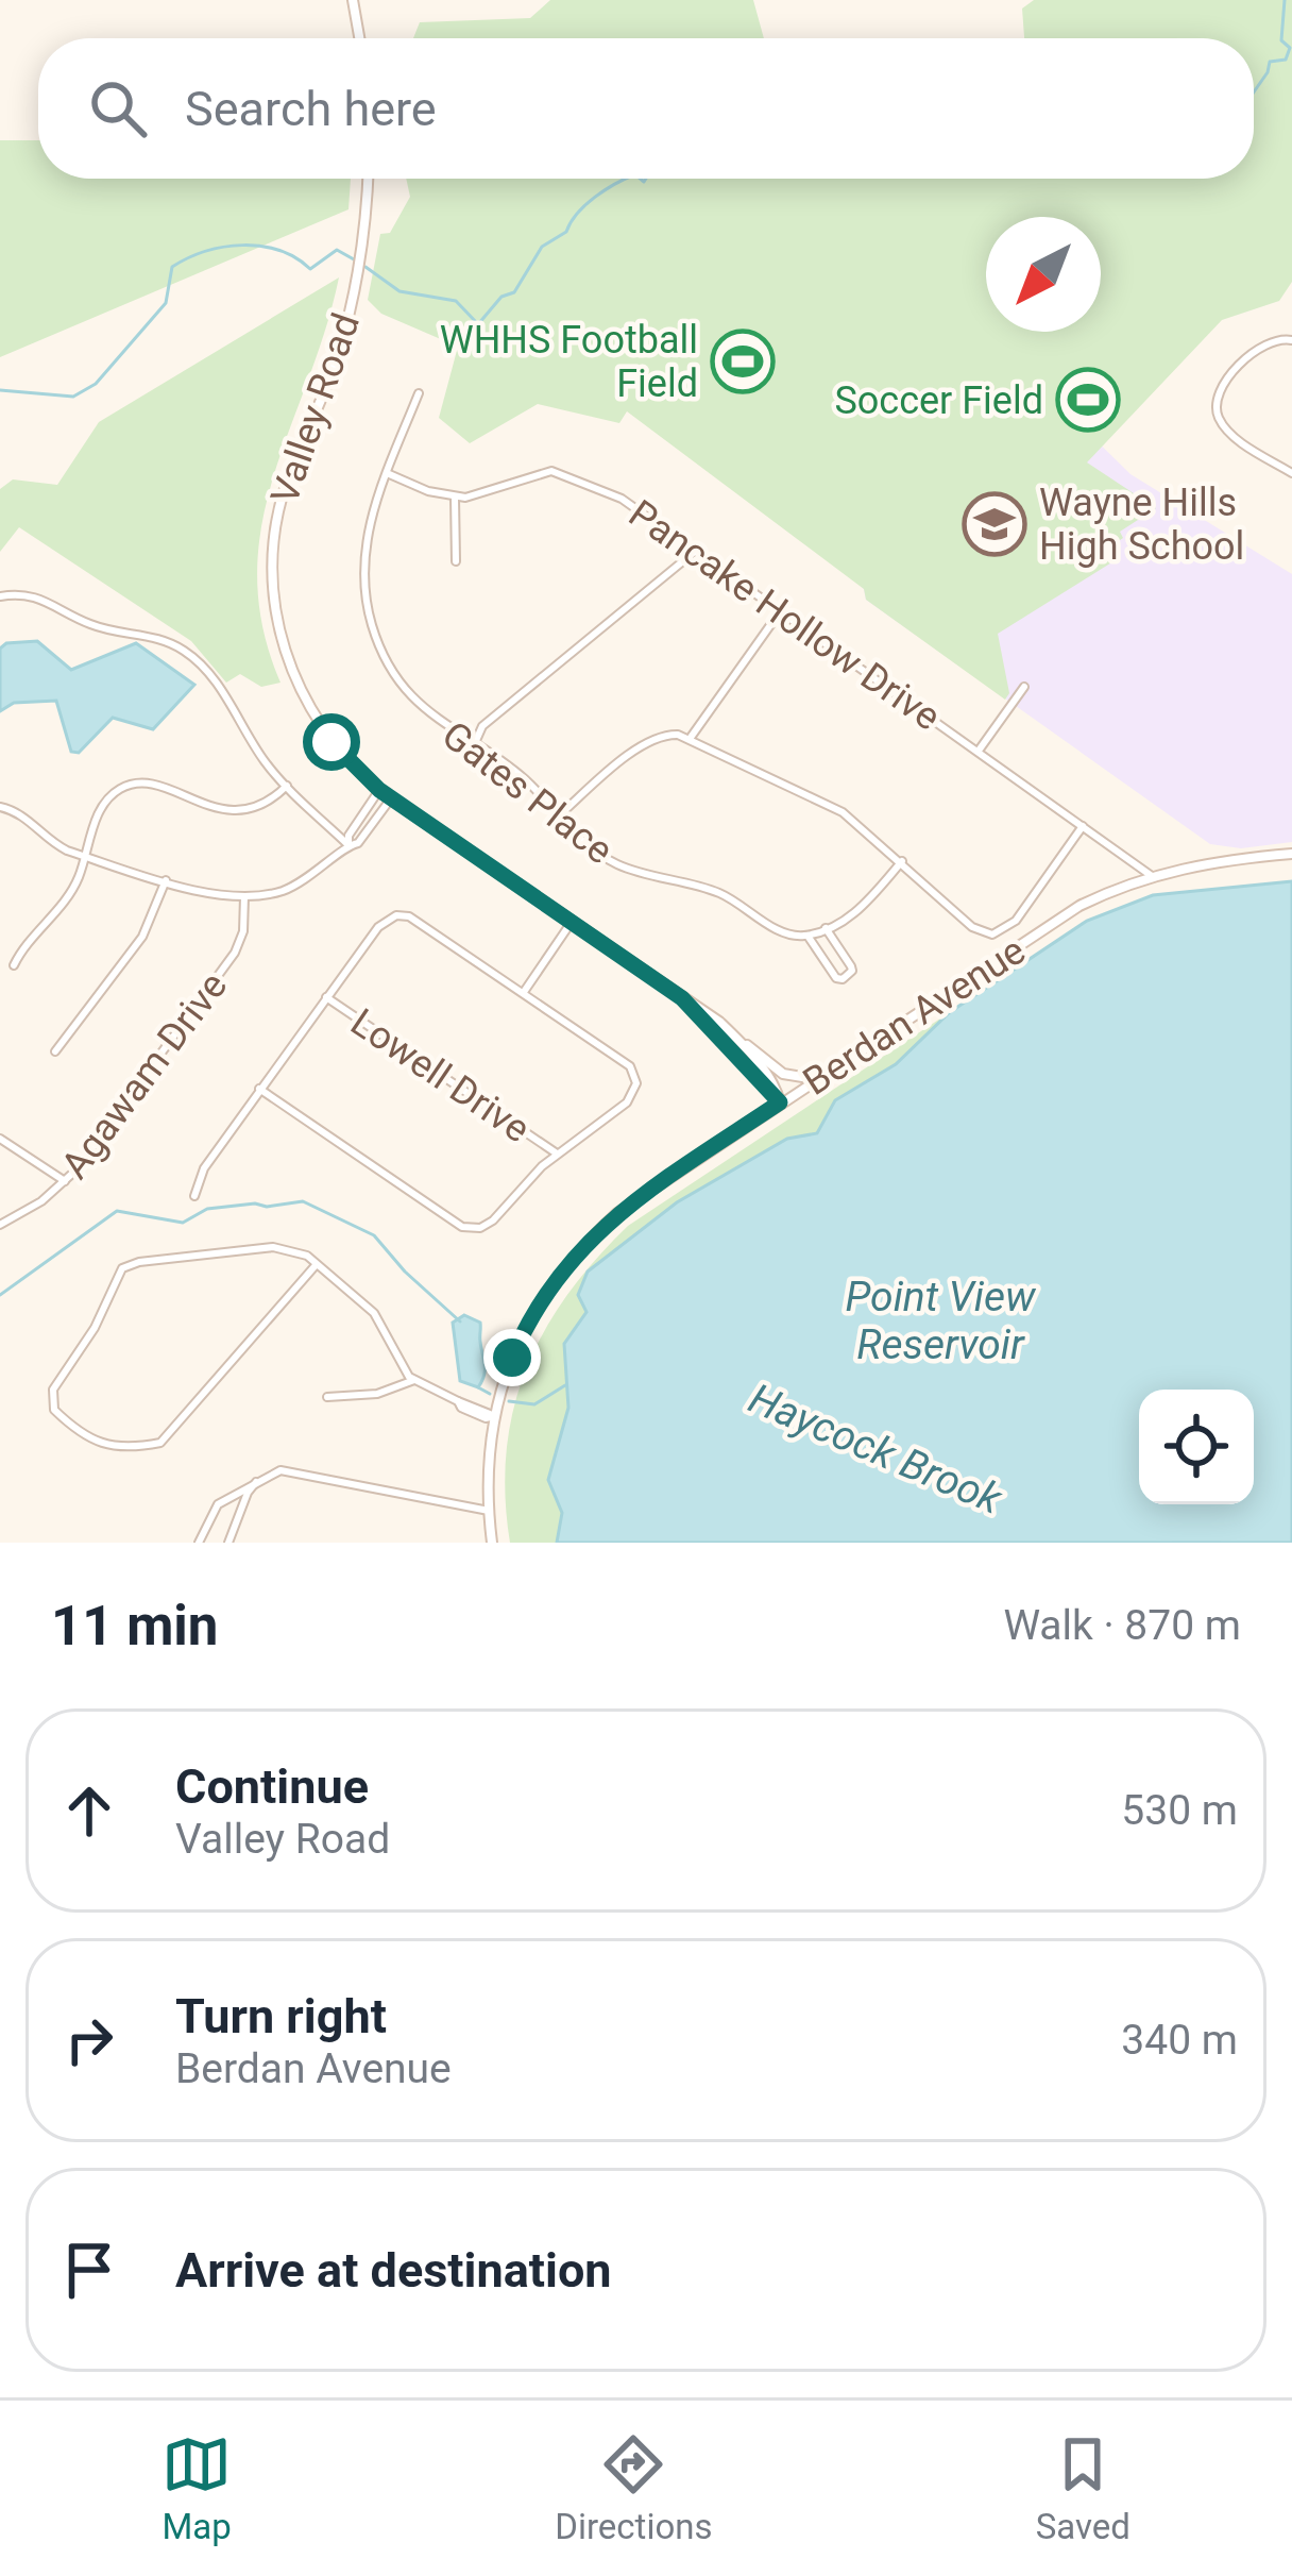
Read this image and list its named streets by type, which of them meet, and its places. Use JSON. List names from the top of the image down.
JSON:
{
  "streets": {
    "main road": ["Valley Road", "Berdan Avenue"],
    "street": [
      "Pancake Hollow Drive",
      "Gates Place",
      "Agawam Drive",
      "Lowell Drive"
    ]
  },
  "crossings": [
    ["Valley Road", "Berdan Avenue"],
    ["Pancake Hollow Drive", "Berdan Avenue"]
  ],
  "water": ["Point View Reservoir", "Haycock Brook"],
  "places": {
    "sports": ["WHHS Football Field", "Soccer Field"],
    "school or university": ["Wayne Hills High School"]
  },
  "north": "bottom left",
  "page": {
    "search": "Search here",
    "heading": ["11 min", "Walk · 870 m"],
    "list": [
      ["Continue", "Valley Road", "530 m"],
      ["Turn right", "Berdan Avenue", "340 m"],
      "Arrive at destination"
    ],
    "nav": ["Map", "Directions", "Saved"]
  }
}
